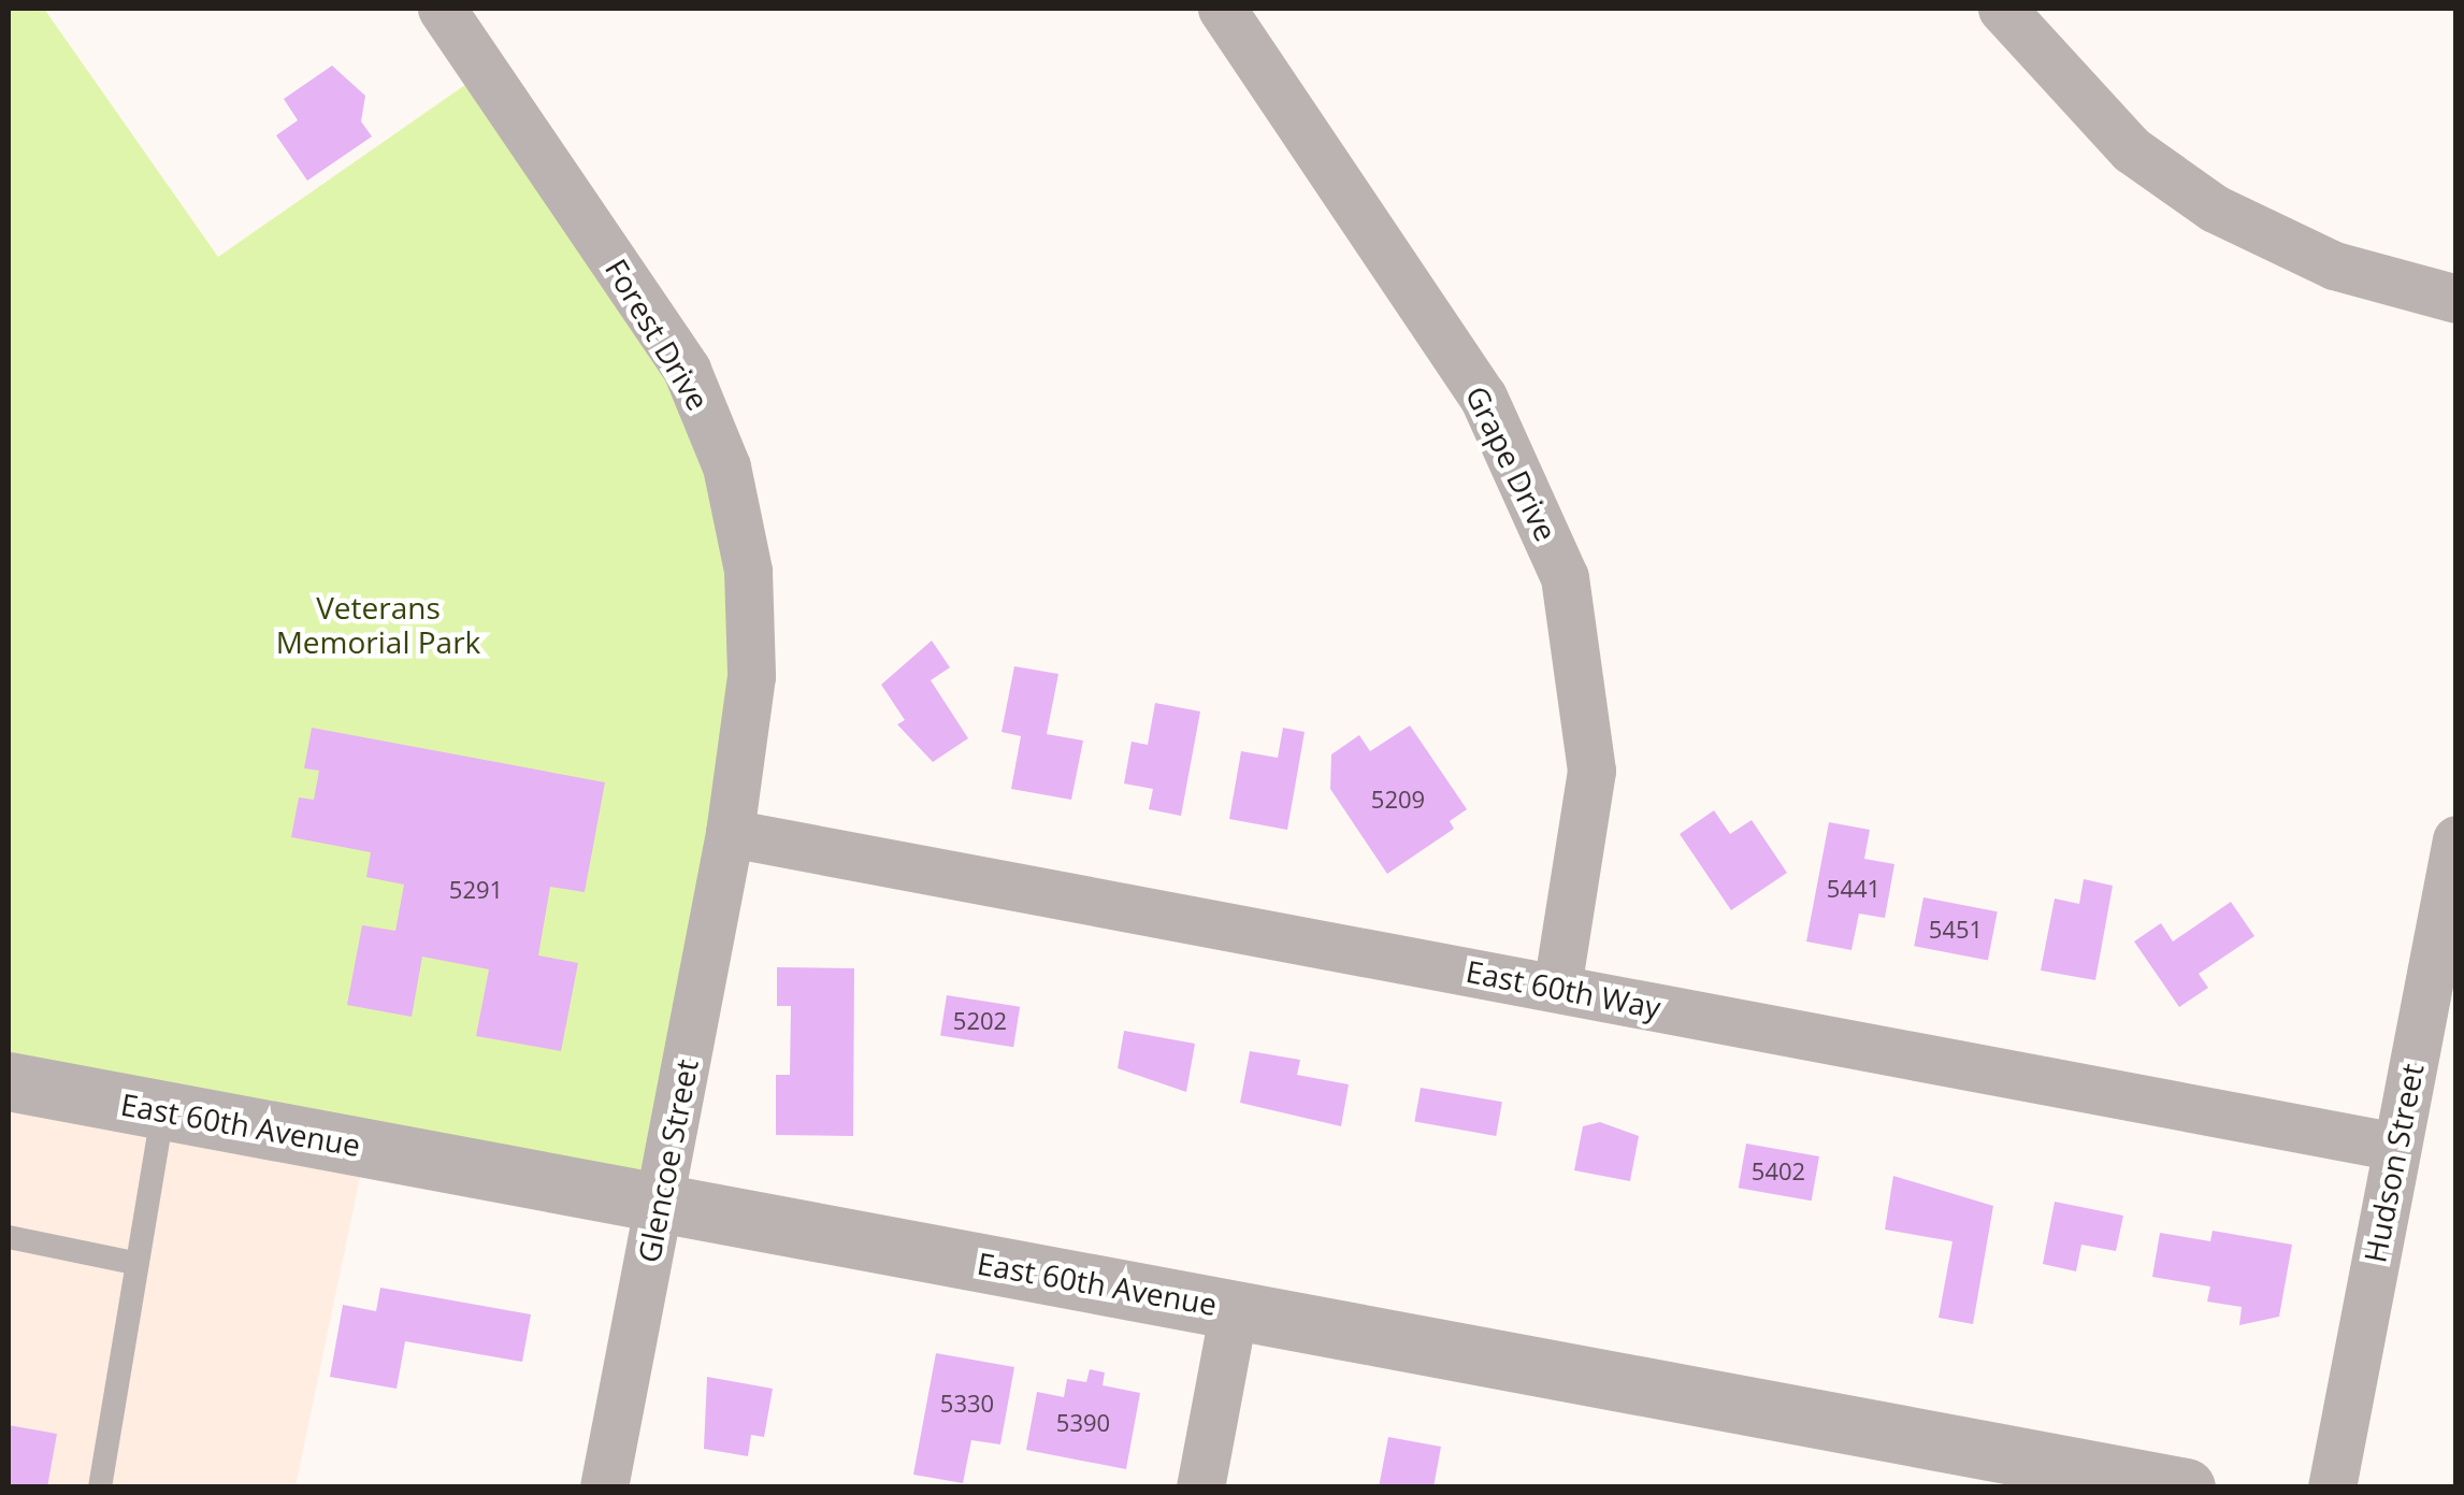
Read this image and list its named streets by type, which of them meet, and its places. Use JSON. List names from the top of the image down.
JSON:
{
  "streets": {
    "street": [
      "Forest Drive",
      "Grape Drive",
      "East 60th Way",
      "East 60th Avenue",
      "Glencoe Street",
      "Hudson Street"
    ]
  },
  "crossings": [
    ["Forest Drive", "East 60th Way"],
    ["Forest Drive", "Glencoe Street"],
    ["Grape Drive", "East 60th Way"],
    ["East 60th Way", "Glencoe Street"],
    ["East 60th Way", "Hudson Street"],
    ["East 60th Avenue", "Glencoe Street"]
  ],
  "parks": ["Veterans Memorial Park"],
  "house_numbers": [
    "5209",
    "5441",
    "5291",
    "5451",
    "5202",
    "5402",
    "5330",
    "5390"
  ]
}
